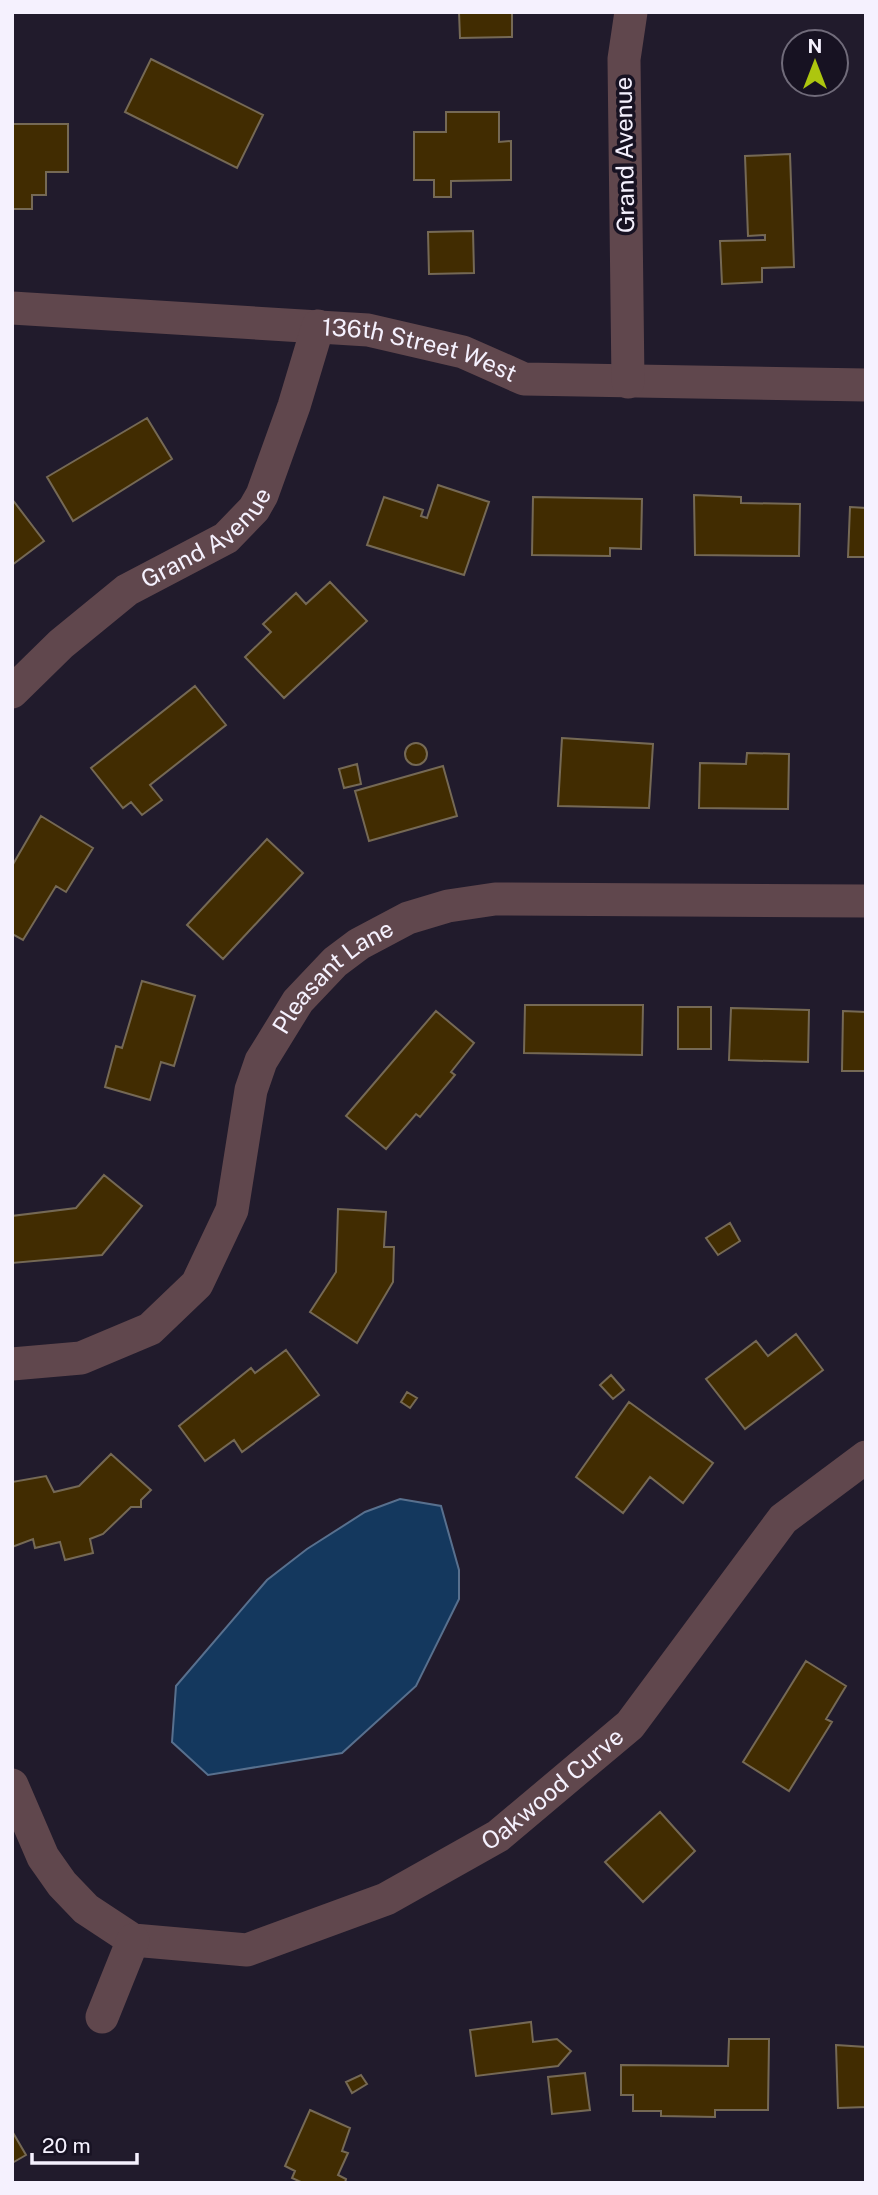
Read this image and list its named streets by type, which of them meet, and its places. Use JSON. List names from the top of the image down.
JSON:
{
  "streets": {
    "street": [
      "Grand Avenue",
      "136th Street West",
      "Pleasant Lane",
      "Oakwood Curve"
    ]
  },
  "crossings": [
    ["Grand Avenue", "136th Street West"]
  ],
  "scale_bar": "20 m",
  "north": "top"
}
